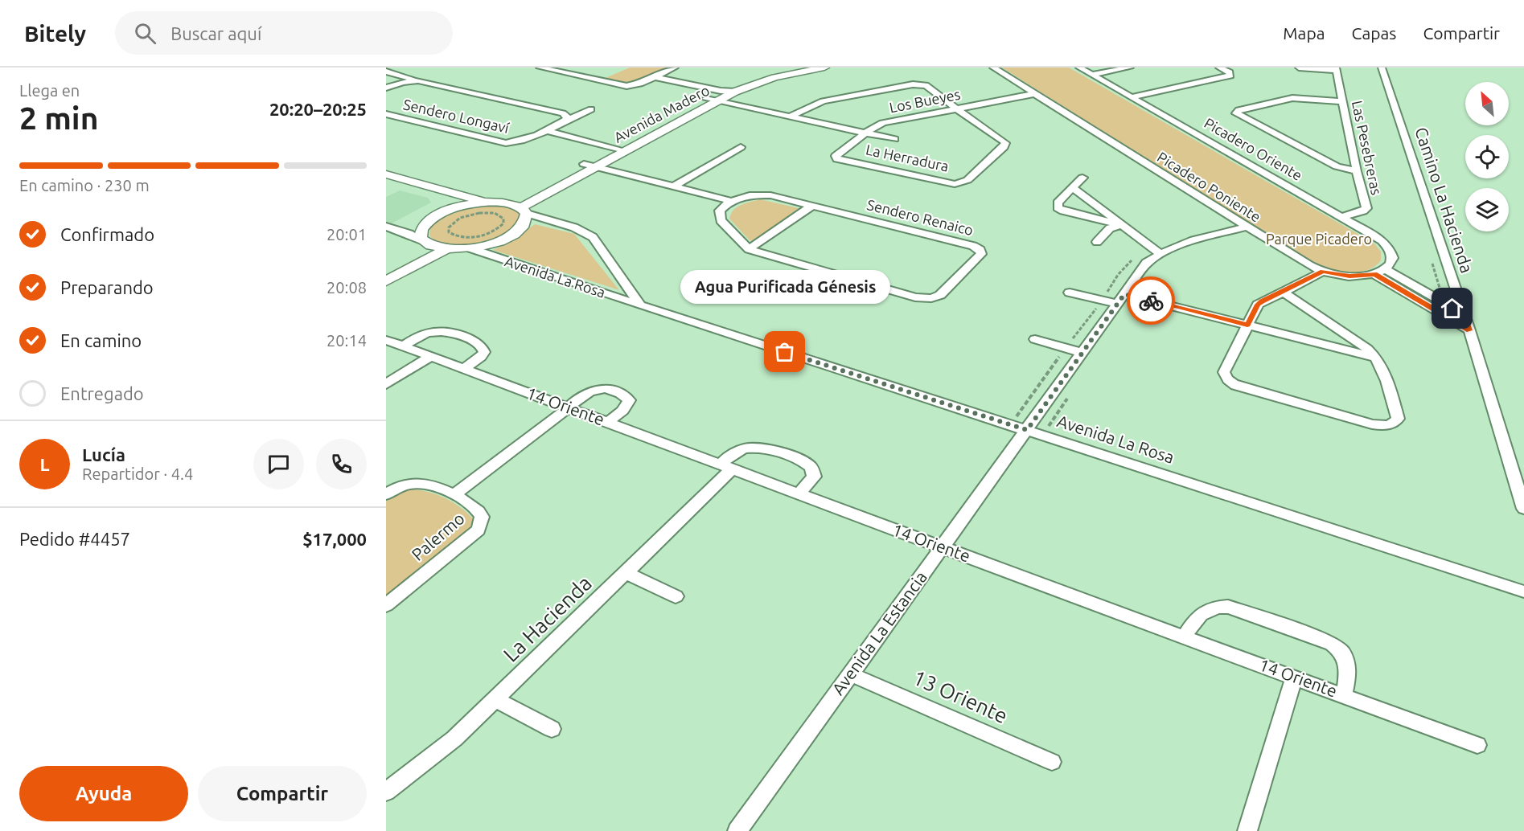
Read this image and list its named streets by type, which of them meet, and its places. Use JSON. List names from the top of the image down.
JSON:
{
  "streets": {
    "street": [
      "Los Bueyes",
      "Avenida Madero",
      "Sendero Longaví",
      "Las Pesebreras",
      "Picadero Oriente",
      "La Herradura",
      "Picadero Poniente",
      "Camino La Hacienda",
      "Sendero Renaico",
      "Avenida La Rosa",
      "14 Oriente",
      "Palermo",
      "La Hacienda",
      "Avenida La Estancia",
      "13 Oriente"
    ]
  },
  "crossings": [
    ["Los Bueyes", "La Herradura"],
    ["Los Bueyes", "Picadero Poniente"],
    ["Avenida Madero", "La Herradura"],
    ["Avenida Madero", "Sendero Renaico"],
    ["Avenida Madero", "Avenida La Rosa"],
    ["Las Pesebreras", "Picadero Oriente"],
    ["Picadero Poniente", "Avenida La Estancia"],
    ["Avenida La Rosa", "Avenida La Estancia"],
    ["14 Oriente", "Palermo"],
    ["14 Oriente", "La Hacienda"],
    ["14 Oriente", "Avenida La Estancia"],
    ["Avenida La Estancia", "13 Oriente"]
  ],
  "parks": ["Parque Picadero"],
  "places": ["Agua Purificada Génesis"],
  "north": "top left",
  "page": {
    "header": "Bitely",
    "search": "Buscar aquí",
    "nav": ["Mapa", "Capas", "Compartir"],
    "heading": ["2 min", "Llega en", "20:20–20:25"],
    "panel": [
      "Lucía",
      "Repartidor · 4.4",
      "Pedido #4457",
      "$17,000"
    ],
    "bar": "En camino · 230 m",
    "list": [
      ["Confirmado", "20:01"],
      ["Preparando", "20:08"],
      ["En camino", "20:14"],
      "Entregado"
    ],
    "bubble": "Agua Purificada Génesis",
    "round": "L",
    "buttons": ["Ayuda", "Compartir"]
  }
}
